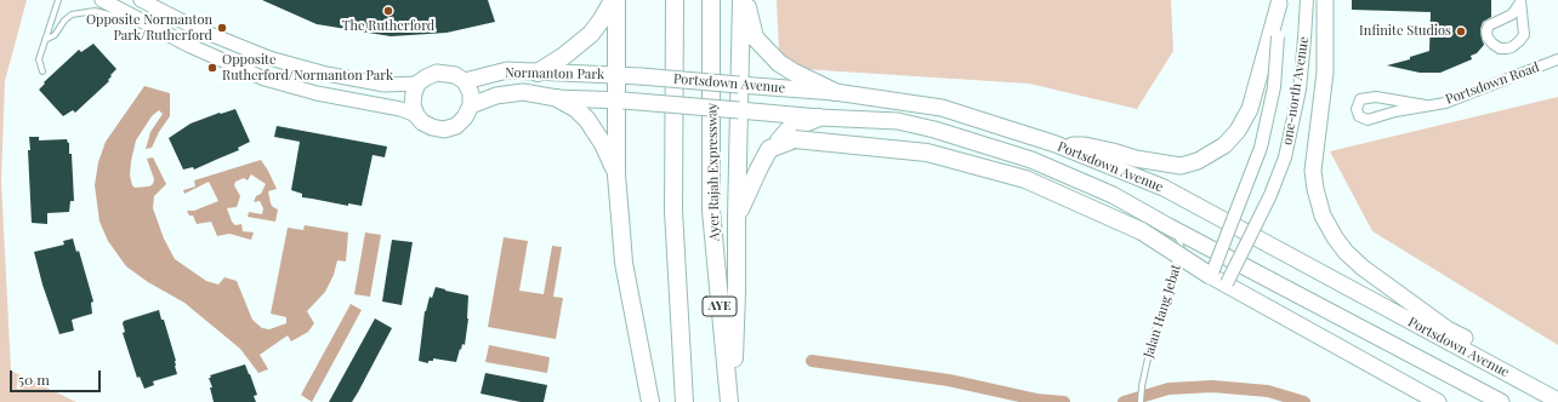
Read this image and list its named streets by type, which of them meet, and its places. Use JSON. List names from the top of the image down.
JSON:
{
  "streets": {
    "highway": [
      "Normanton Park",
      "Portsdown Avenue",
      "Ayer Rajah Expressway",
      "AYE"
    ],
    "street": ["Portsdown Road", "one-north Avenue"],
    "lane": ["Jalan Hang Jebat"]
  },
  "crossings": [
    ["Normanton Park", "Portsdown Avenue"],
    ["Portsdown Avenue", "Jalan Hang Jebat"]
  ],
  "places": [
    "The Rutherford",
    "Opposite Normanton Park/Rutherford",
    "Infinite Studios",
    "Opposite Rutherford/Normanton Park"
  ],
  "scale_bar": "50 m"
}
